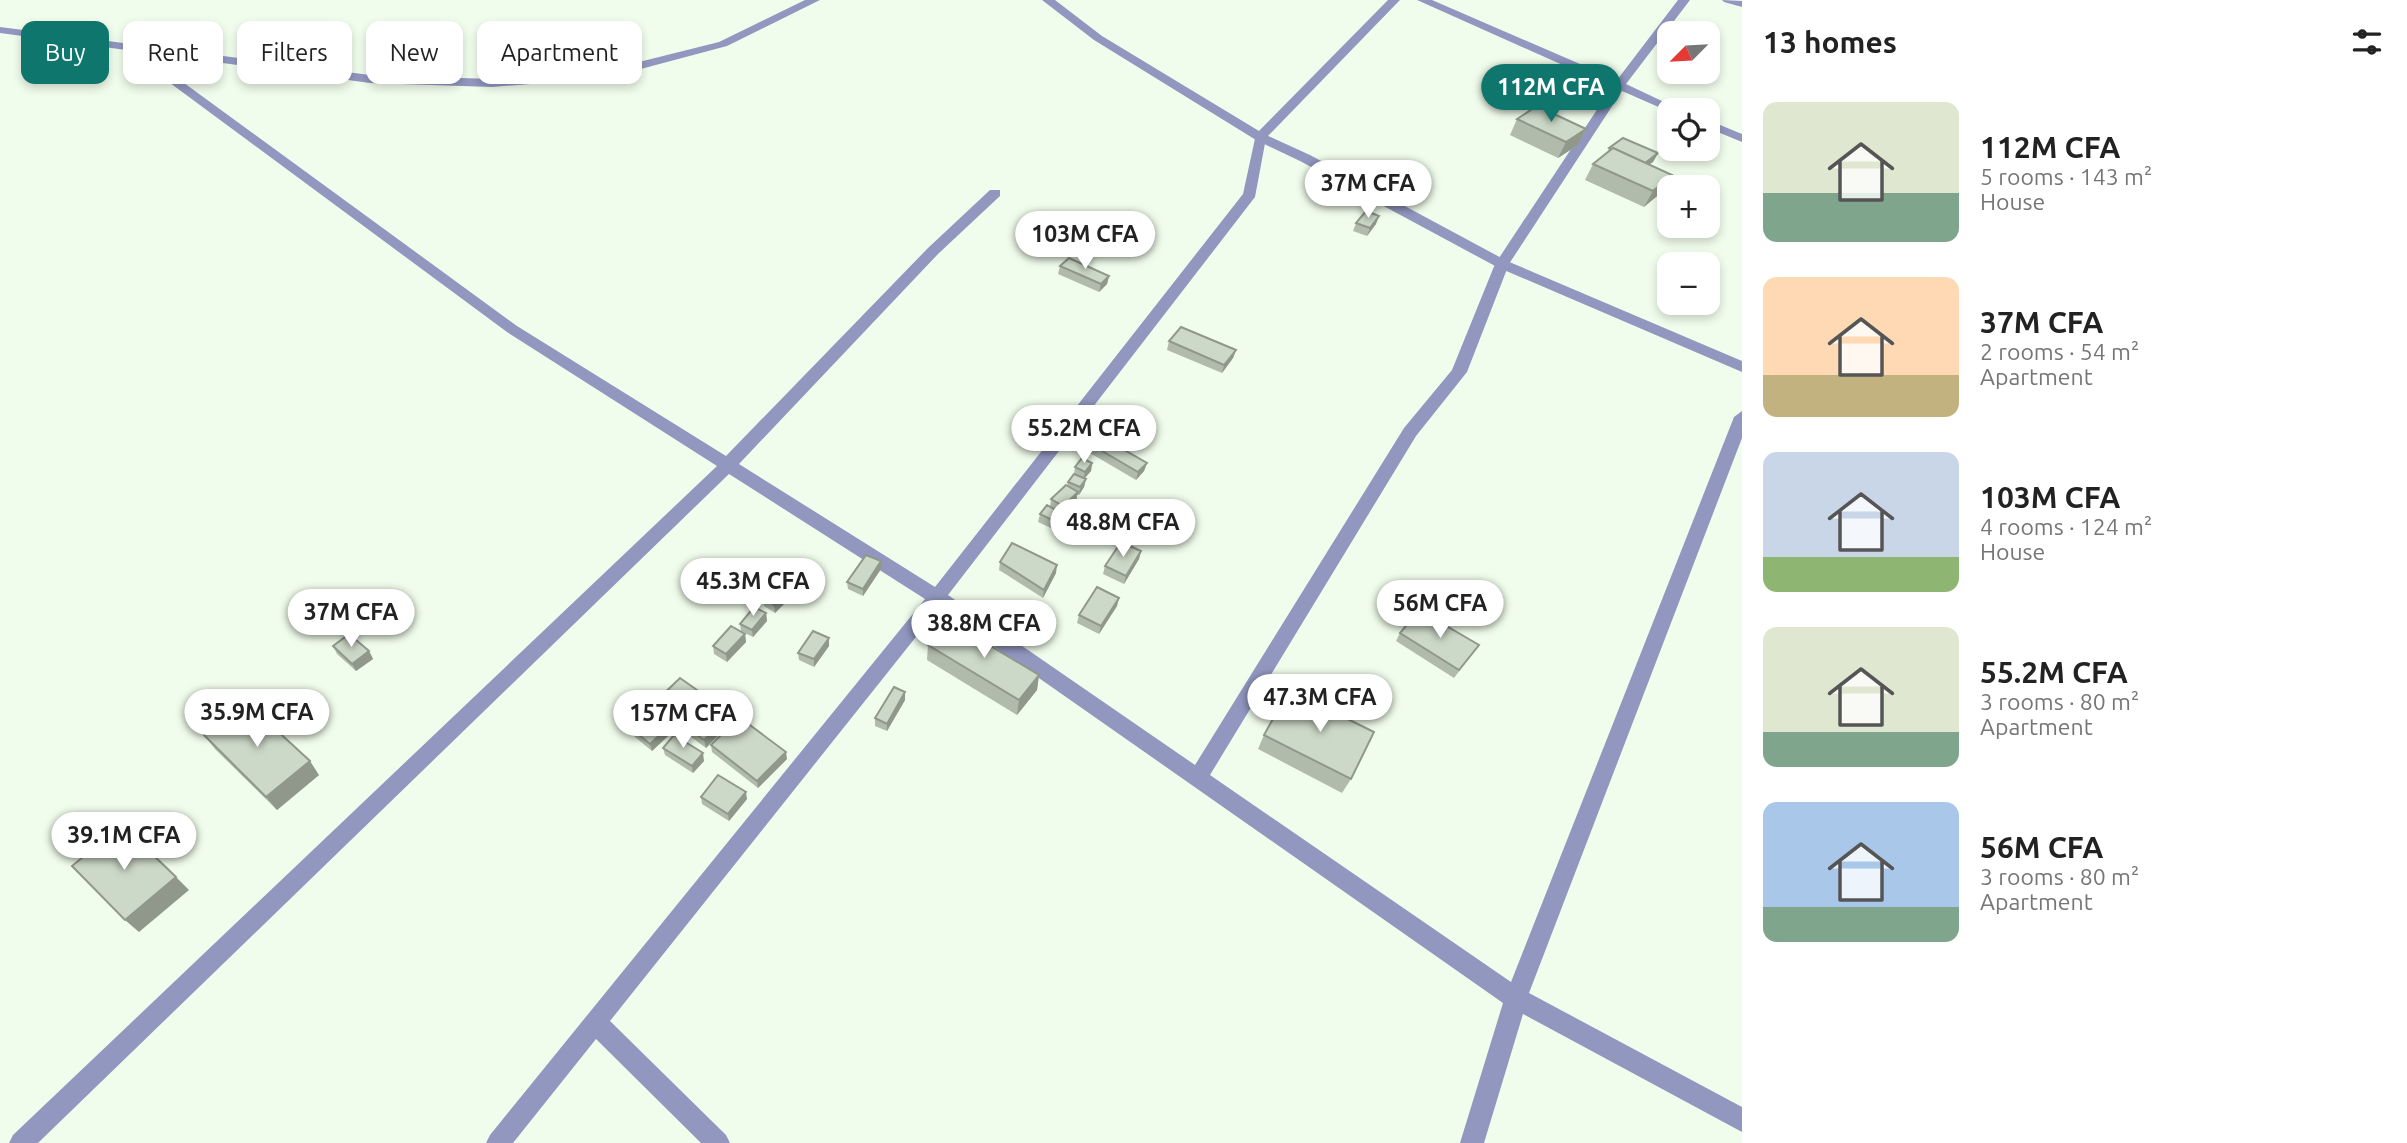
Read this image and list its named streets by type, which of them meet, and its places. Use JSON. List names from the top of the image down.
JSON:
{
  "north": "bottom left",
  "page": {
    "heading": "13 homes",
    "map_buttons": ["+", "−"],
    "chip": [
      "Buy",
      "Rent",
      "Filters",
      "New",
      "Apartment"
    ],
    "price": [
      "112M CFA",
      "37M CFA",
      "103M CFA",
      "55.2M CFA",
      "48.8M CFA",
      "45.3M CFA",
      "56M CFA",
      "37M CFA",
      "38.8M CFA",
      "47.3M CFA",
      "35.9M CFA",
      "157M CFA",
      "39.1M CFA"
    ],
    "list": [
      {
        "name": "112M CFA",
        "note": "5 rooms · 143 m² · House"
      },
      {
        "name": "37M CFA",
        "note": "2 rooms · 54 m² · Apartment"
      },
      {
        "name": "103M CFA",
        "note": "4 rooms · 124 m² · House"
      },
      {
        "name": "55.2M CFA",
        "note": "3 rooms · 80 m² · Apartment"
      },
      {
        "name": "56M CFA",
        "note": "3 rooms · 80 m² · Apartment"
      }
    ]
  }
}
